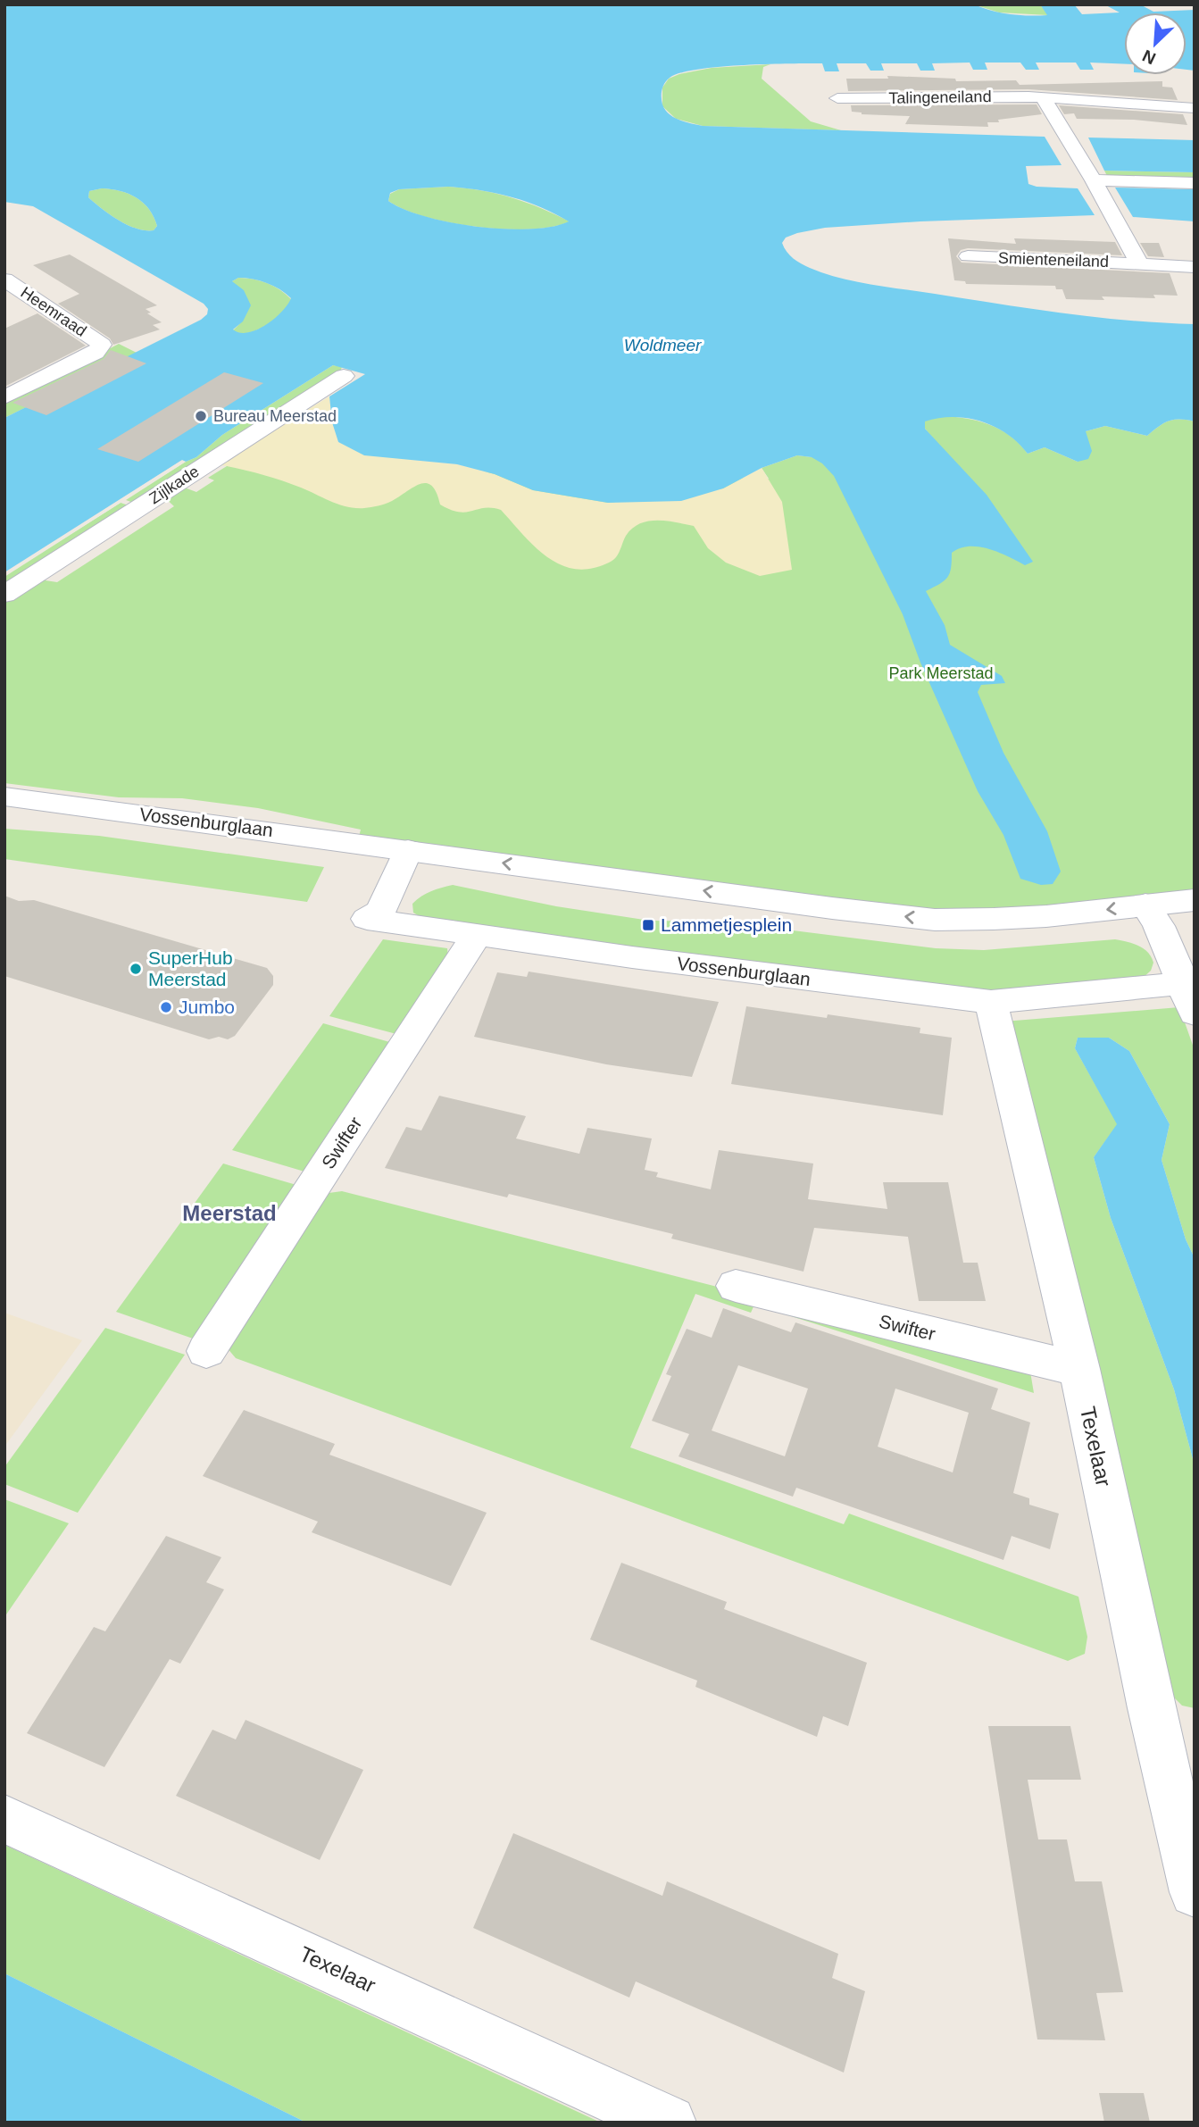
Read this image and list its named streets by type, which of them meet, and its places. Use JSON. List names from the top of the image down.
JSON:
{
  "streets": {
    "street": [
      "Talingeneiland",
      "Smienteneiland",
      "Heemraad",
      "Zijlkade",
      "Vossenburglaan",
      "Swifter",
      "Texelaar"
    ]
  },
  "crossings": [
    ["Vossenburglaan", "Swifter"],
    ["Vossenburglaan", "Texelaar"],
    ["Swifter", "Texelaar"]
  ],
  "districts": ["Meerstad"],
  "water": ["Woldmeer"],
  "parks": ["Park Meerstad"],
  "places": {
    "other": ["Bureau Meerstad", "SuperHub Meerstad", "Jumbo"],
    "transit": ["Lammetjesplein"]
  },
  "north": "bottom left"
}
